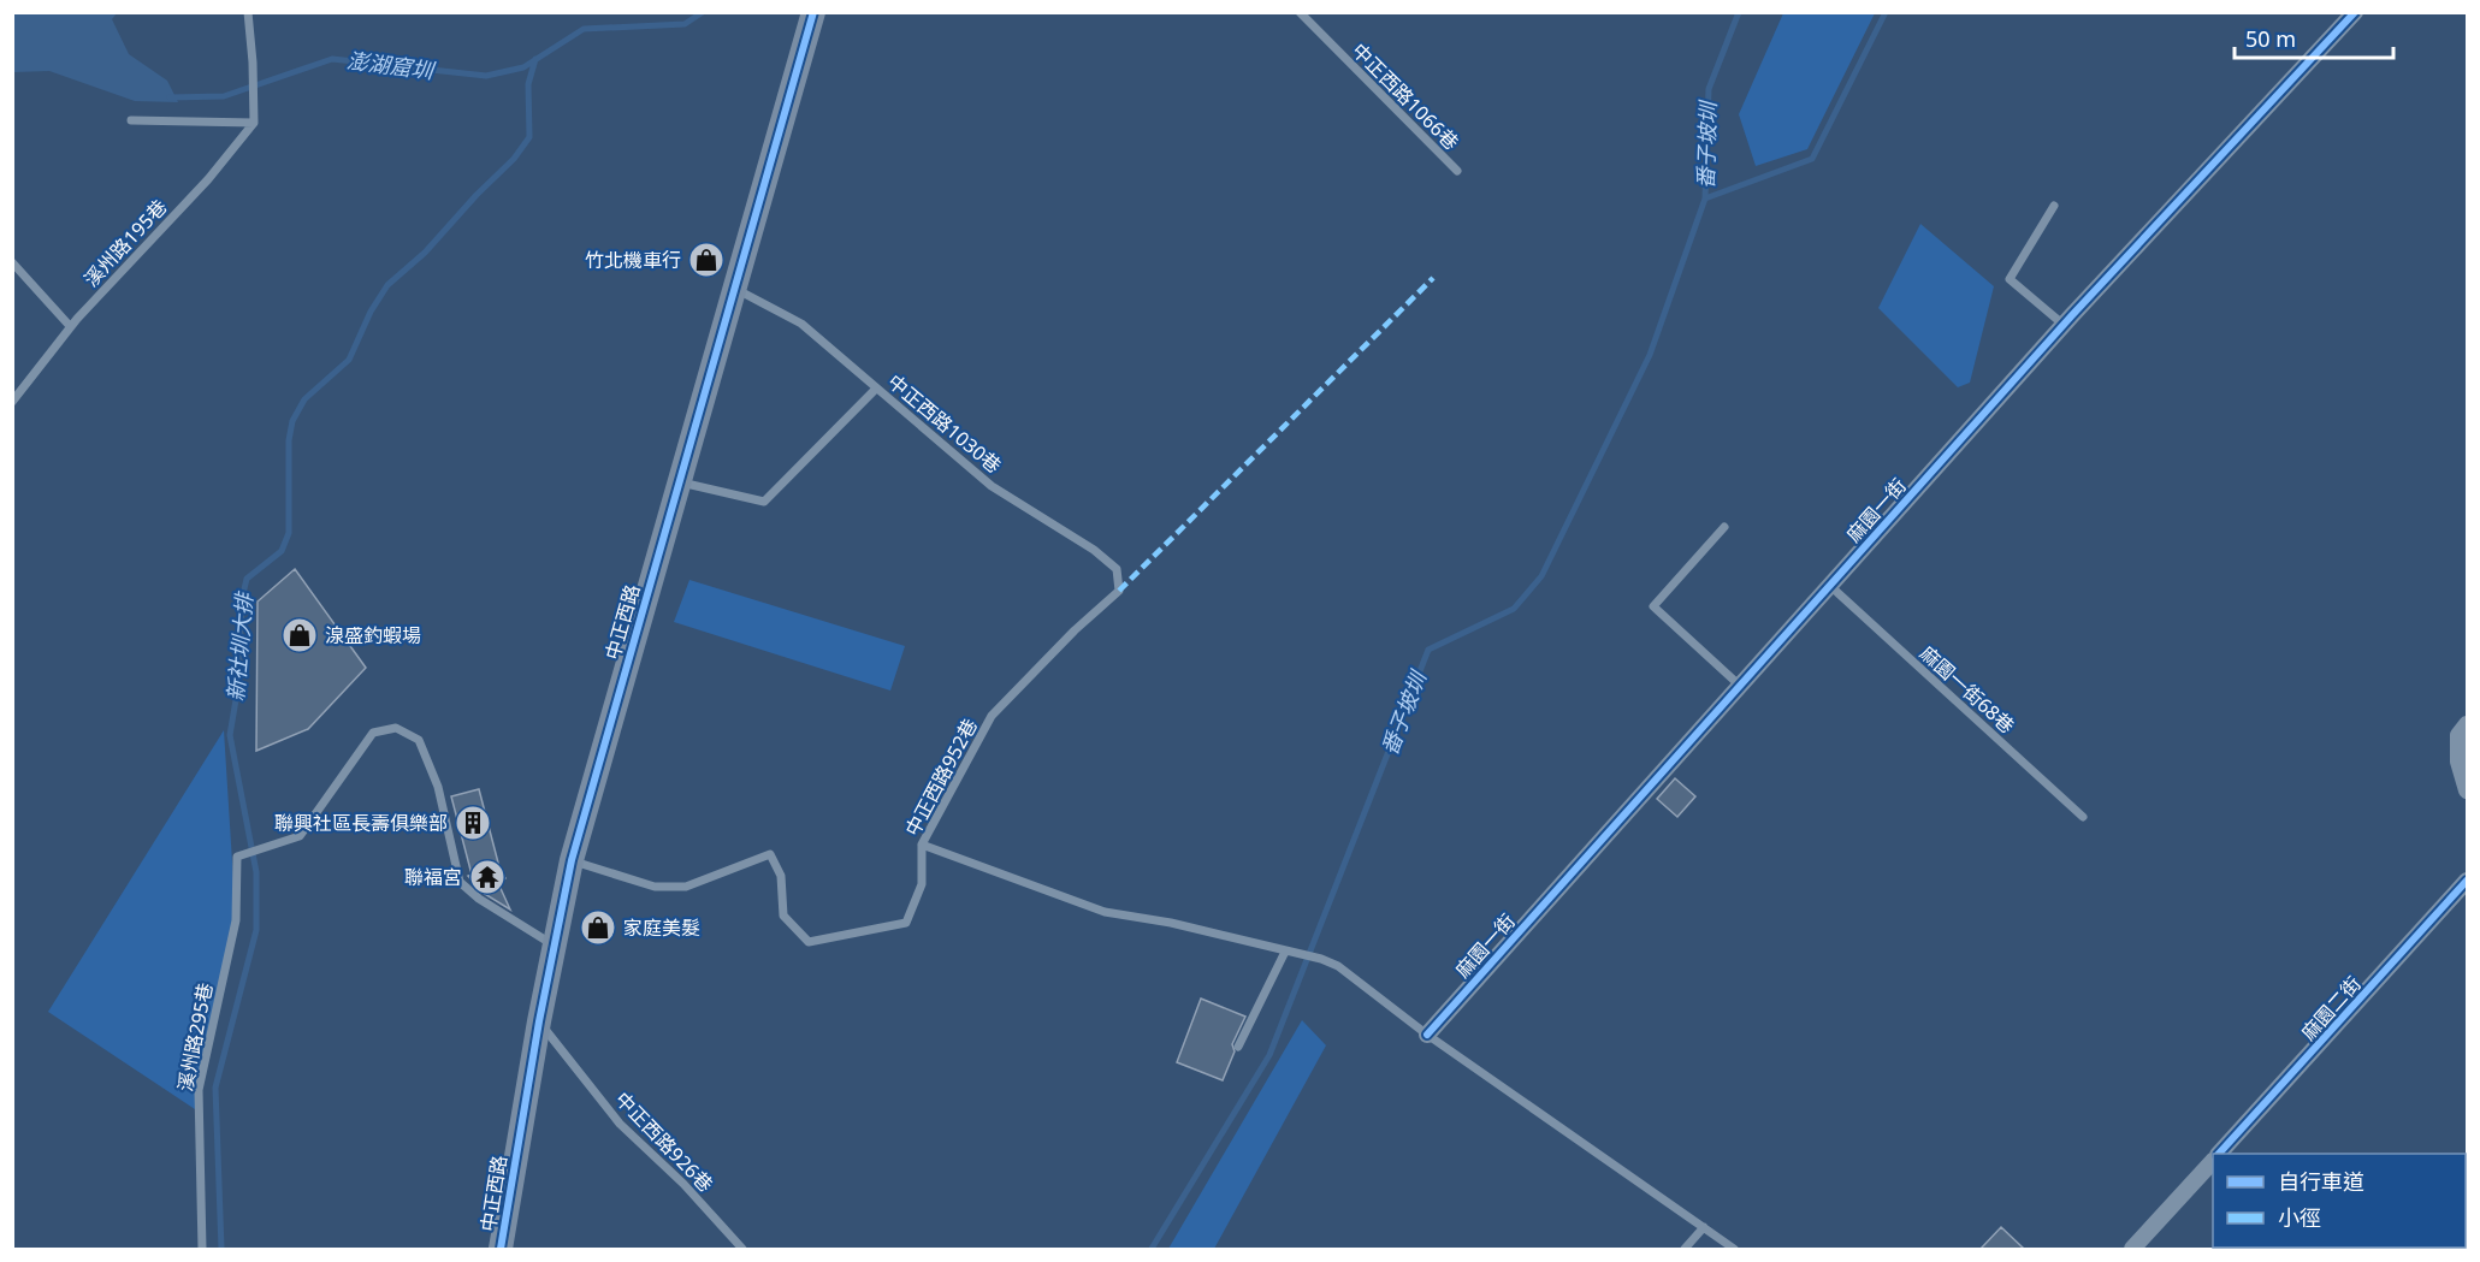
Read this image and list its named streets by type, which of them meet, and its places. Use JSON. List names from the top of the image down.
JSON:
{
  "streets": {
    "main road": ["中正西路"],
    "street": ["麻園一街", "麻園二街"],
    "lane": [
      "中正西路1066巷",
      "溪州路195巷",
      "中正西路1030巷",
      "麻園一街68巷",
      "中正西路952巷",
      "溪州路295巷",
      "中正西路926巷"
    ]
  },
  "crossings": [
    ["中正西路1030巷", "中正西路"],
    ["中正西路1030巷", "中正西路952巷"],
    ["麻園一街", "麻園一街68巷"],
    ["中正西路", "中正西路952巷"],
    ["中正西路", "溪州路295巷"],
    ["中正西路", "中正西路926巷"]
  ],
  "water": ["澎湖窟圳", "番子坡圳", "新社圳大排"],
  "places": {
    "shop": ["竹北機車行", "湶盛釣蝦場", "家庭美髮"],
    "building": ["聯興社區長壽俱樂部"],
    "temple": ["聯福宮"]
  },
  "legend": ["自行車道", "小徑"],
  "scale_bar": "50 m"
}
